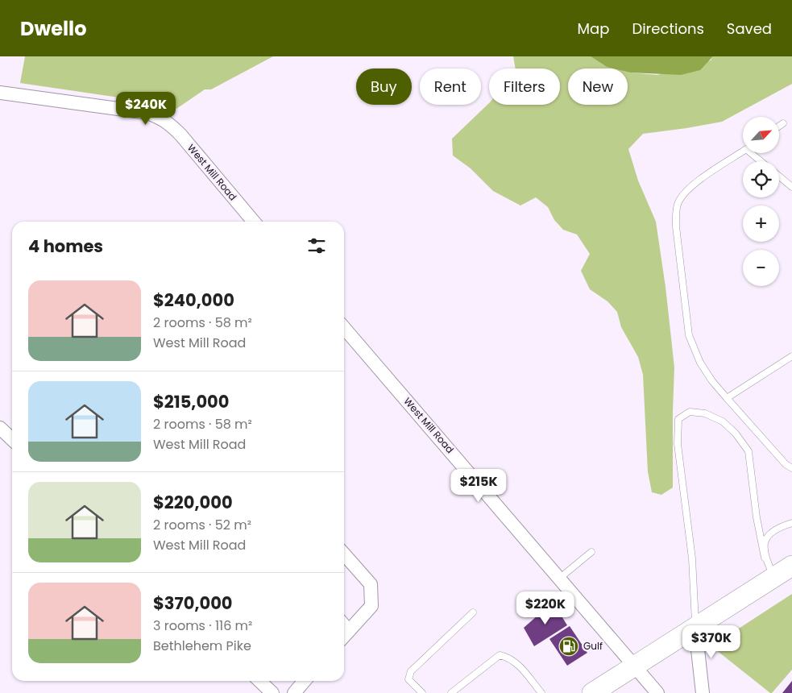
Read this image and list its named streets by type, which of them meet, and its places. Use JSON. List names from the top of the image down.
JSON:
{
  "streets": {
    "street": ["West Mill Road"]
  },
  "places": {
    "fuel station": ["Gulf"]
  },
  "north": "top right",
  "page": {
    "header": "Dwello",
    "nav": ["Map", "Directions", "Saved"],
    "chip": [
      "Buy",
      "Rent",
      "Filters",
      "New"
    ],
    "price": [
      "$240K",
      "$215K",
      "$220K",
      "$370K"
    ],
    "map_buttons": ["+", "−"],
    "heading": "4 homes",
    "list": [
      {
        "name": "$240,000",
        "note": "2 rooms · 58 m² · West Mill Road"
      },
      {
        "name": "$215,000",
        "note": "2 rooms · 58 m² · West Mill Road"
      },
      {
        "name": "$220,000",
        "note": "2 rooms · 52 m² · West Mill Road"
      },
      {
        "name": "$370,000",
        "note": "3 rooms · 116 m² · Bethlehem Pike"
      }
    ]
  }
}
